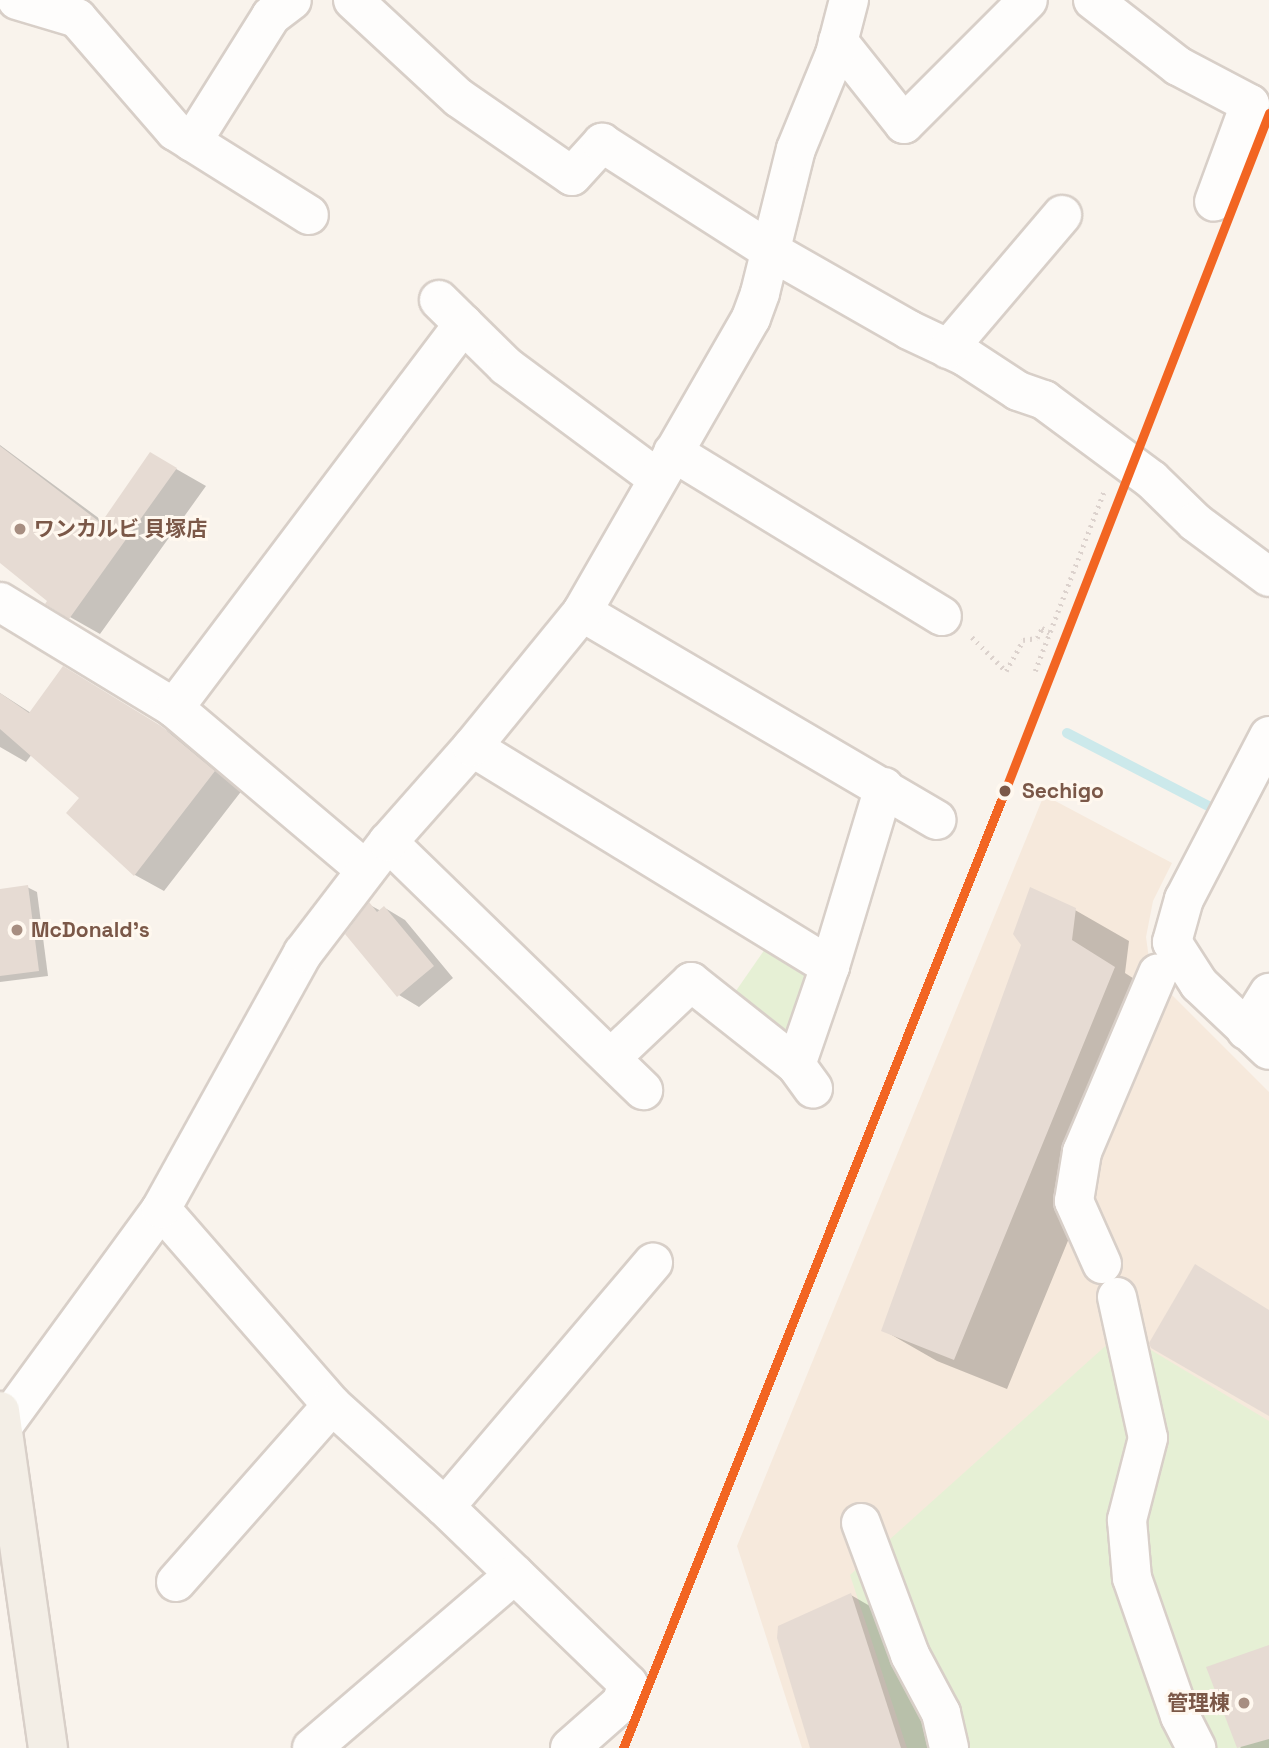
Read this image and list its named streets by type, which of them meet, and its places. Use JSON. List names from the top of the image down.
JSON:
{
  "places": [
    "ワンカルビ 貝塚店",
    "Sechigo",
    "McDonald's",
    "管理棟"
  ]
}
